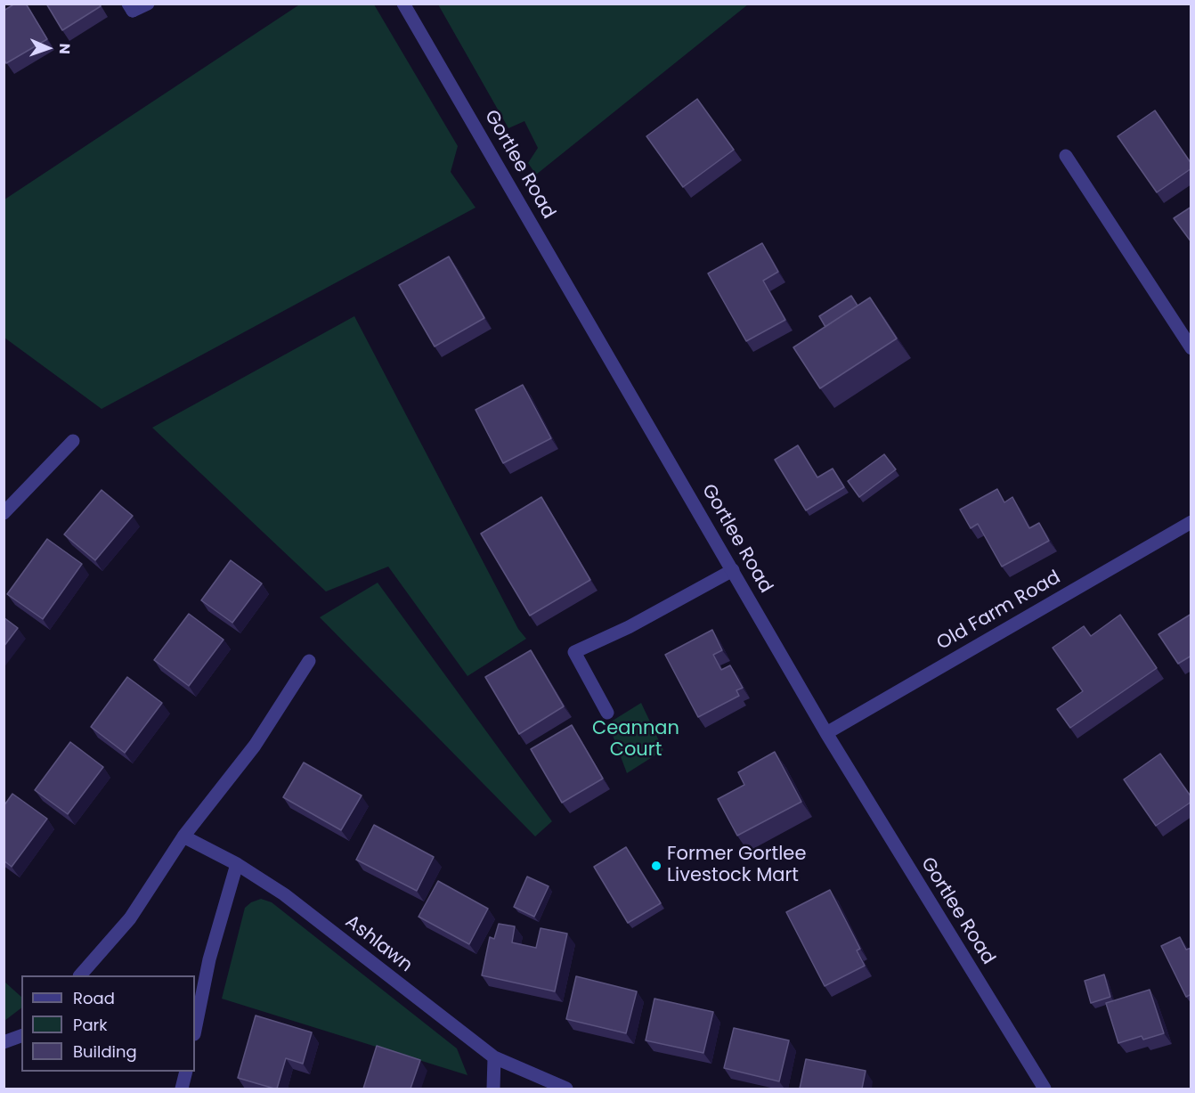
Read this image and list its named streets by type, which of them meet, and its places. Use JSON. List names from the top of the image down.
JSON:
{
  "streets": {
    "street": ["Gortlee Road", "Old Farm Road", "Ashlawn"]
  },
  "crossings": [
    ["Gortlee Road", "Old Farm Road"]
  ],
  "parks": ["Ceannan Court"],
  "places": ["Former Gortlee Livestock Mart"],
  "legend": ["Road", "Park", "Building"],
  "north": "right"
}
